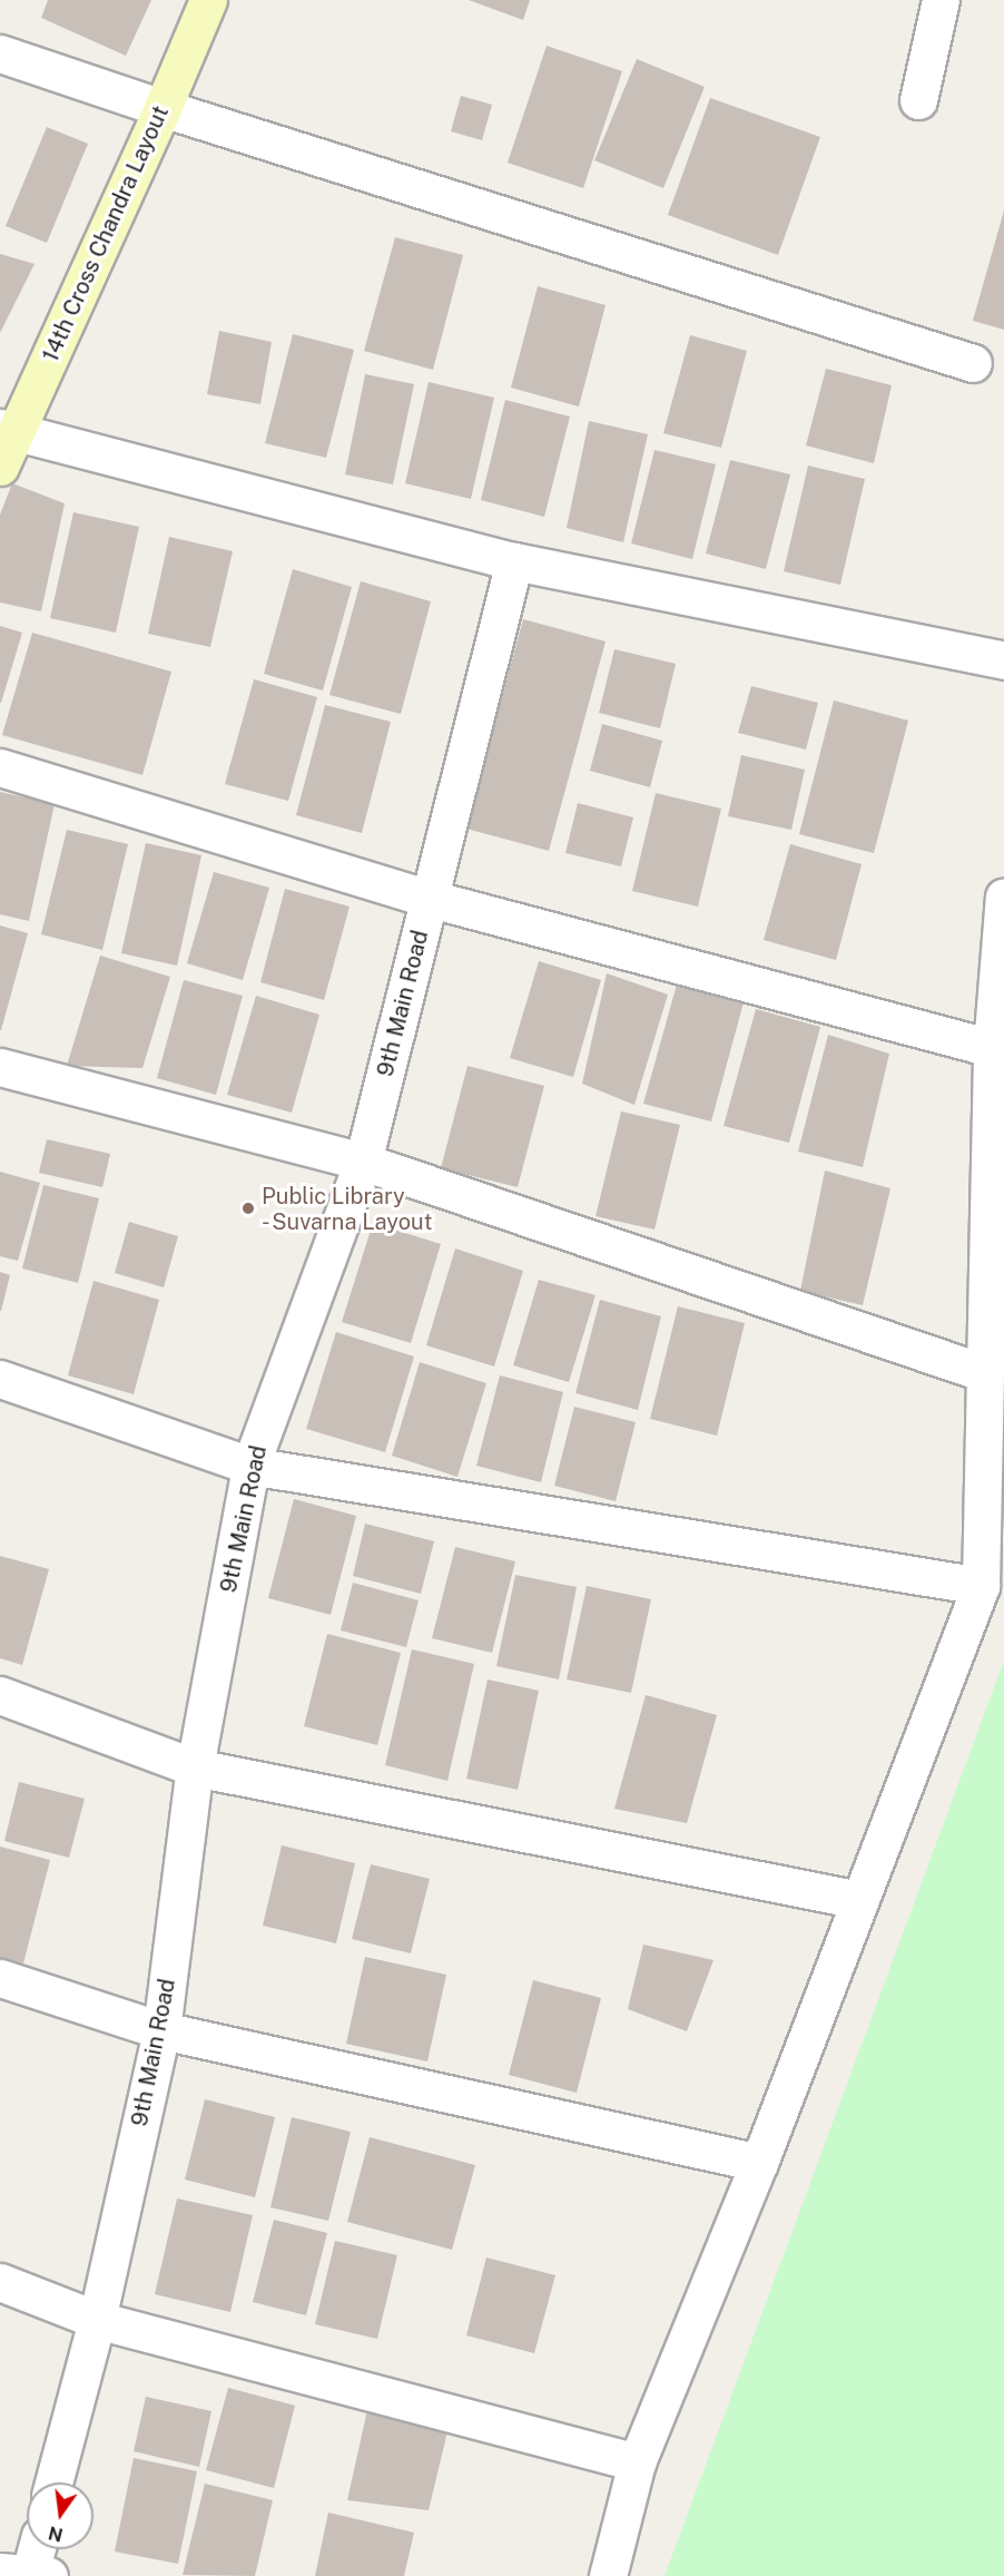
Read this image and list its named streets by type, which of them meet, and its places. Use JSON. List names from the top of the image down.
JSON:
{
  "streets": {
    "street": ["14th Cross Chandra Layout", "9th Main Road"]
  },
  "places": ["Public Library - Suvarna Layout"],
  "north": "bottom"
}
